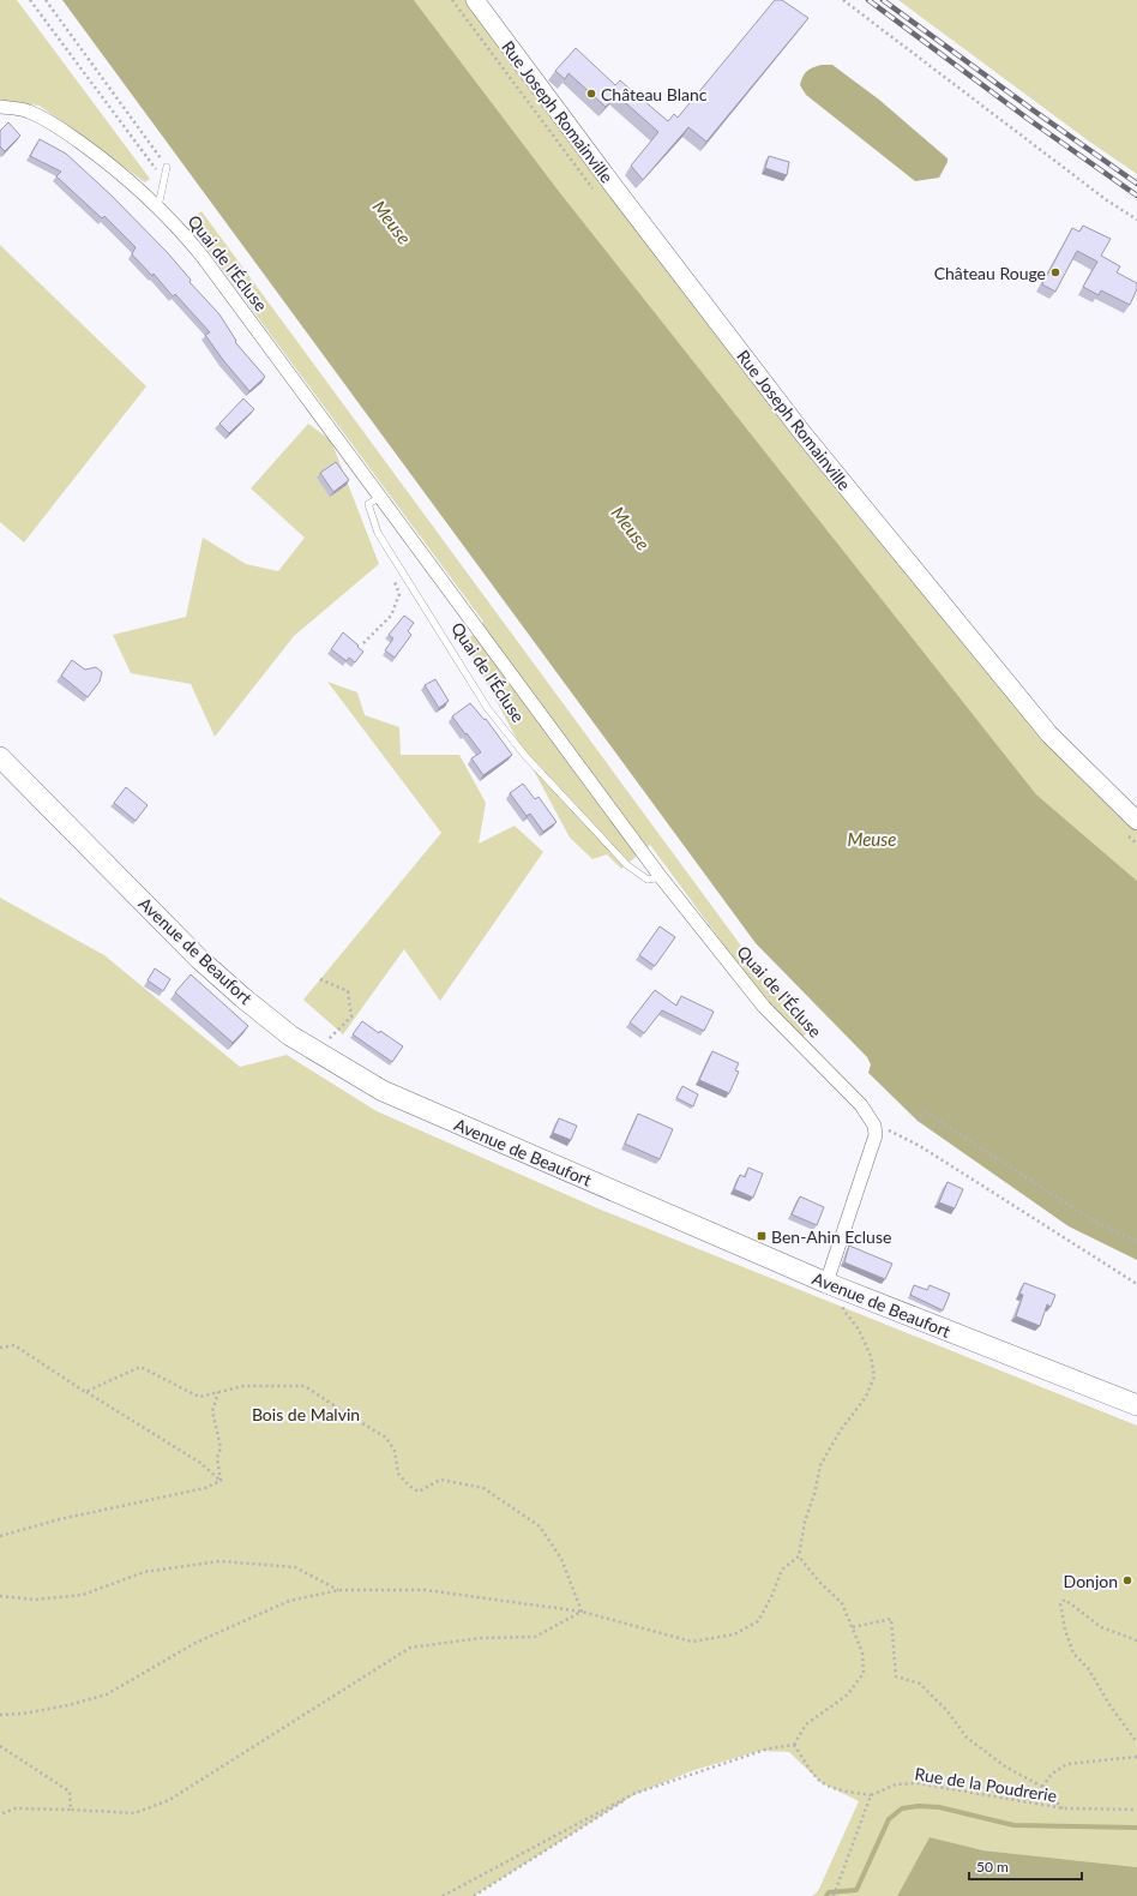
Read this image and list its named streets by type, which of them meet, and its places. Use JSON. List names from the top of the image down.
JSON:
{
  "streets": {
    "main road": ["Avenue de Beaufort"],
    "street": ["Rue Joseph Romainville", "Quai de l'Écluse"],
    "path": ["Rue de la Poudrerie"]
  },
  "water": ["Meuse"],
  "parks": ["Bois de Malvin"],
  "places": {
    "other": ["Château Blanc", "Château Rouge", "Donjon"],
    "transit": ["Ben-Ahin Ecluse"]
  },
  "scale_bar": "50 m"
}
